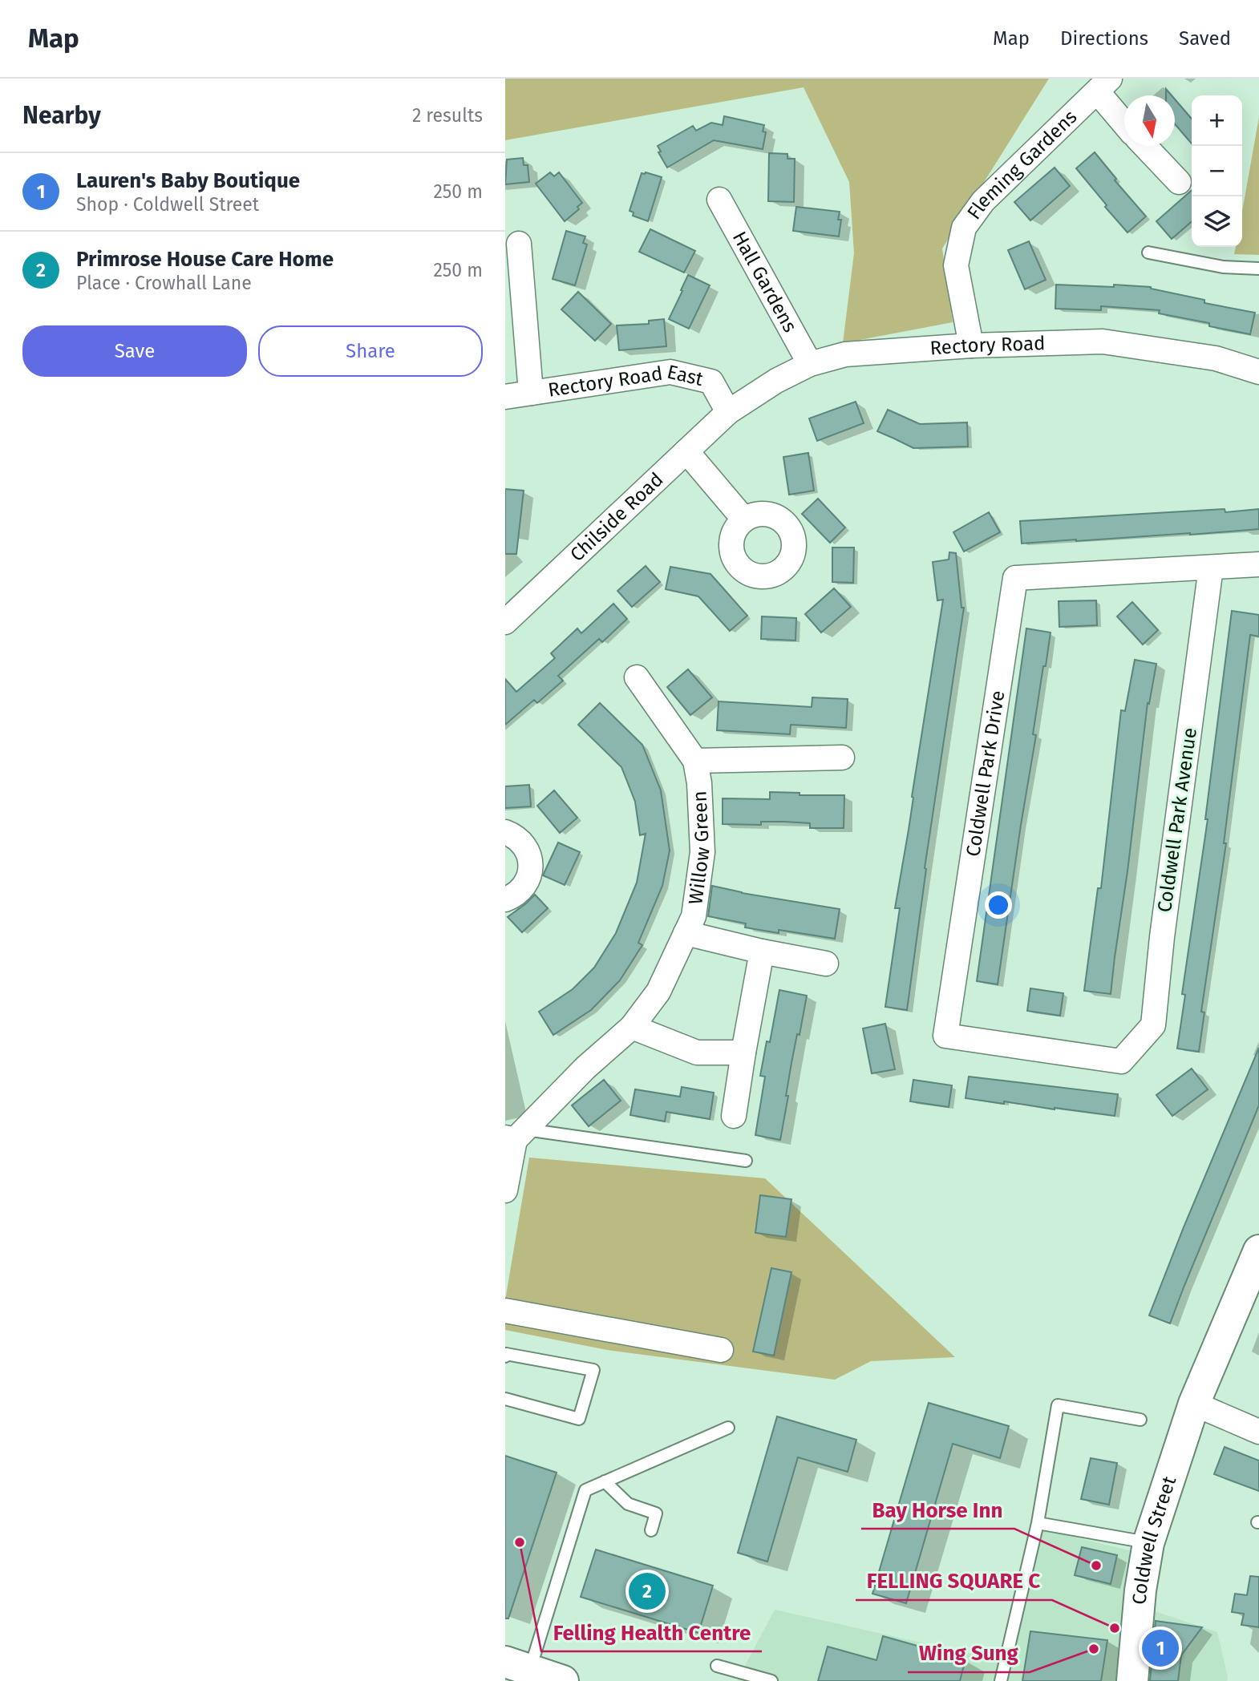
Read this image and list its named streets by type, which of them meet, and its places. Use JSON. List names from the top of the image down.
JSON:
{
  "streets": {
    "street": [
      "Fleming Gardens",
      "Hall Gardens",
      "Rectory Road",
      "Rectory Road East",
      "Chilside Road",
      "Coldwell Park Drive",
      "Coldwell Park Avenue",
      "Willow Green",
      "Coldwell Street"
    ]
  },
  "crossings": [
    ["Fleming Gardens", "Rectory Road"],
    ["Hall Gardens", "Rectory Road"],
    ["Rectory Road", "Rectory Road East"],
    ["Rectory Road", "Chilside Road"],
    ["Rectory Road East", "Chilside Road"],
    ["Coldwell Park Drive", "Coldwell Park Avenue"]
  ],
  "places": [
    "Felling Health Centre",
    "Bay Horse Inn",
    "FELLING SQUARE C",
    "Wing Sung"
  ],
  "north": "bottom",
  "page": {
    "header": "Map",
    "nav": ["Map", "Directions", "Saved"],
    "heading": ["Nearby", "2 results"],
    "map_buttons": ["+", "−"],
    "list": [
      {
        "mark": "1",
        "name": "Lauren's Baby Boutique",
        "note": "Shop · Coldwell Street",
        "value": "250 m"
      },
      {
        "mark": "2",
        "name": "Primrose House Care Home",
        "note": "Place · Crowhall Lane",
        "value": "250 m"
      }
    ],
    "buttons": ["Save", "Share"],
    "pins": ["2", "1"]
  }
}
